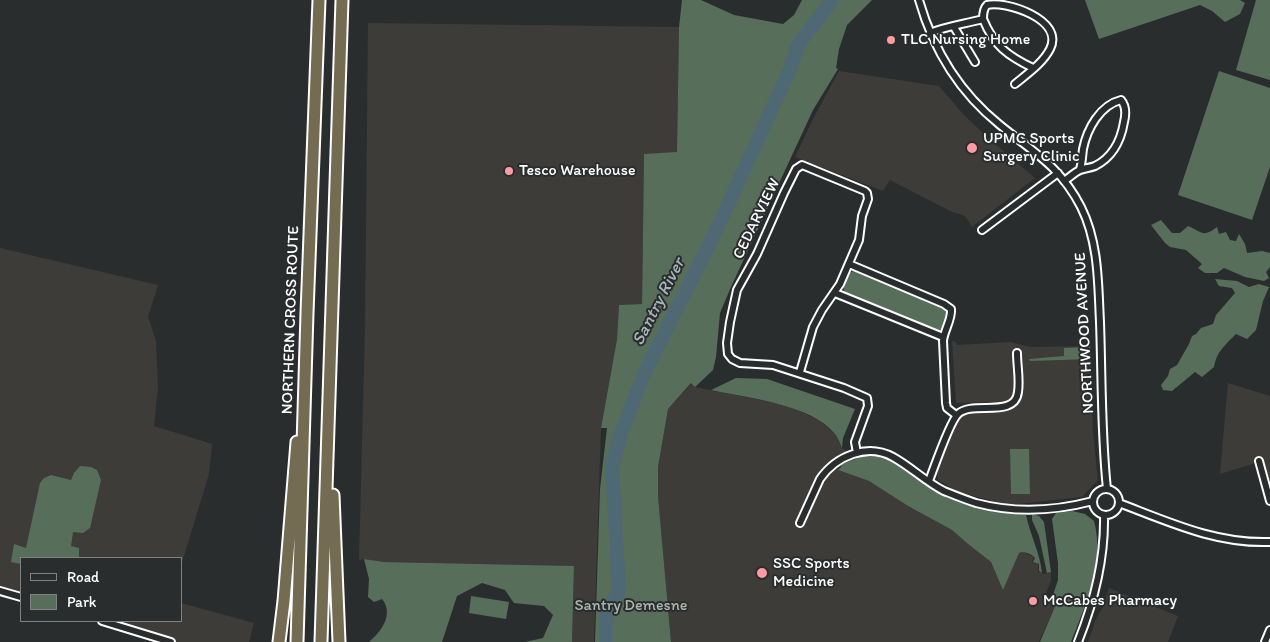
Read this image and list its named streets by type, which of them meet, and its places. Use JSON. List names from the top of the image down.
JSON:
{
  "streets": {
    "highway": ["NORTHERN CROSS ROUTE"],
    "street": ["CEDARVIEW", "NORTHWOOD AVENUE"]
  },
  "water": ["Santry River"],
  "parks": ["Santry Demesne"],
  "places": [
    "TLC Nursing Home",
    "UPMC Sports Surgery Clinic",
    "Tesco Warehouse",
    "SSC Sports Medicine",
    "McCabes Pharmacy"
  ],
  "legend": ["Road", "Park"]
}
